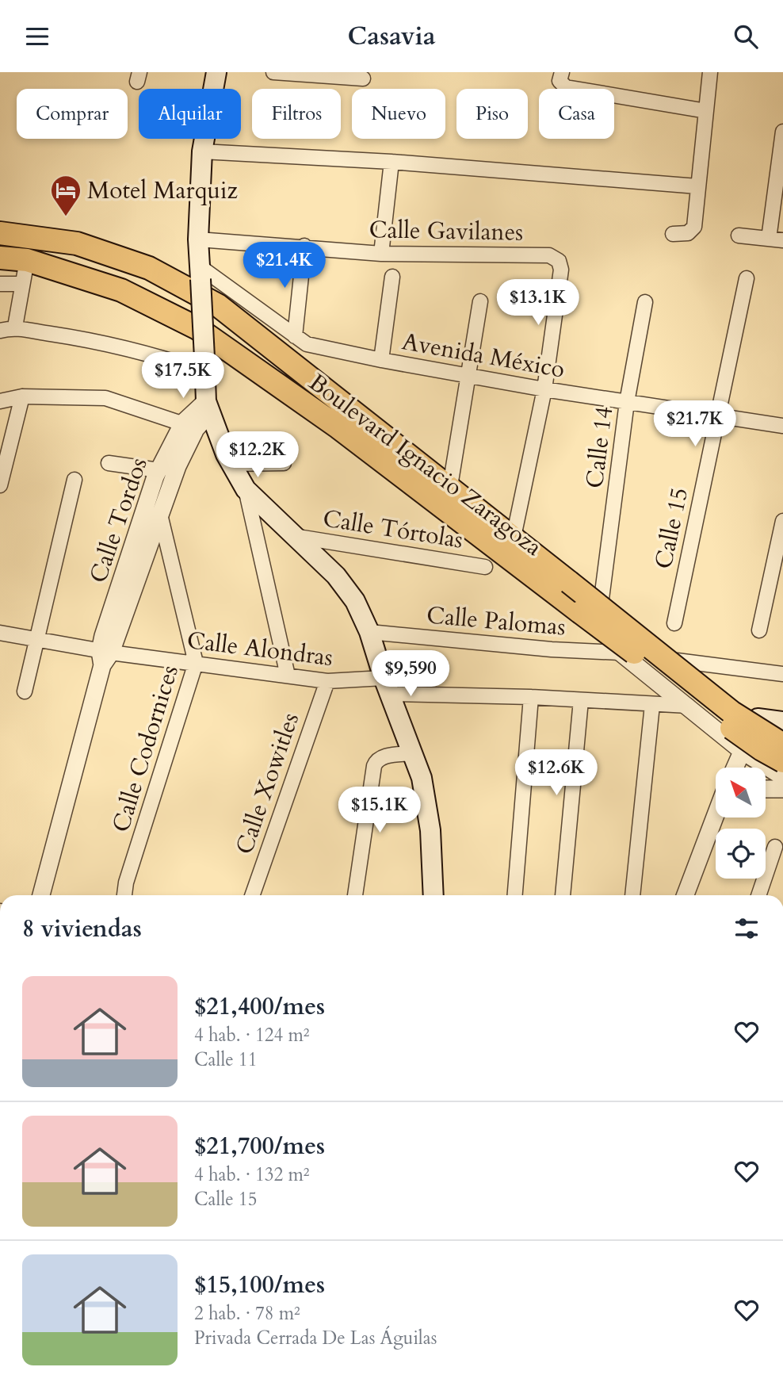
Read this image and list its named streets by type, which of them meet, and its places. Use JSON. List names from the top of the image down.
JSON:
{
  "streets": {
    "main road": ["Boulevard Ignacio Zaragoza"],
    "street": [
      "Calle Gavilanes",
      "Avenida México",
      "Calle 14",
      "Calle Tordos",
      "Calle 15",
      "Calle Tórtolas",
      "Calle Palomas",
      "Calle Alondras",
      "Calle Codornices",
      "Calle Xowitles"
    ]
  },
  "crossings": [
    ["Calle Gavilanes", "Avenida México"],
    ["Avenida México", "Calle 14"],
    ["Avenida México", "Calle 15"],
    ["Calle 14", "Boulevard Ignacio Zaragoza"],
    ["Boulevard Ignacio Zaragoza", "Calle Palomas"],
    ["Boulevard Ignacio Zaragoza", "Calle Alondras"],
    ["Calle Tordos", "Calle Alondras"],
    ["Calle Tordos", "Calle Codornices"],
    ["Calle Alondras", "Calle Codornices"],
    ["Calle Alondras", "Calle Xowitles"]
  ],
  "places": {
    "hotel": ["Motel Marquiz"]
  },
  "north": "top left",
  "page": {
    "header": "Casavia",
    "chip": [
      "Comprar",
      "Alquilar",
      "Filtros",
      "Nuevo",
      "Piso",
      "Casa"
    ],
    "price": [
      "$21.4K",
      "$13.1K",
      "$17.5K",
      "$21.7K",
      "$12.2K",
      "$9,590",
      "$12.6K",
      "$15.1K"
    ],
    "heading": "8 viviendas",
    "list": [
      {
        "name": "$21,400/mes",
        "note": "4 hab. · 124 m² · Calle 11"
      },
      {
        "name": "$21,700/mes",
        "note": "4 hab. · 132 m² · Calle 15"
      },
      {
        "name": "$15,100/mes",
        "note": "2 hab. · 78 m² · Privada Cerrada De Las Águilas"
      }
    ]
  }
}
